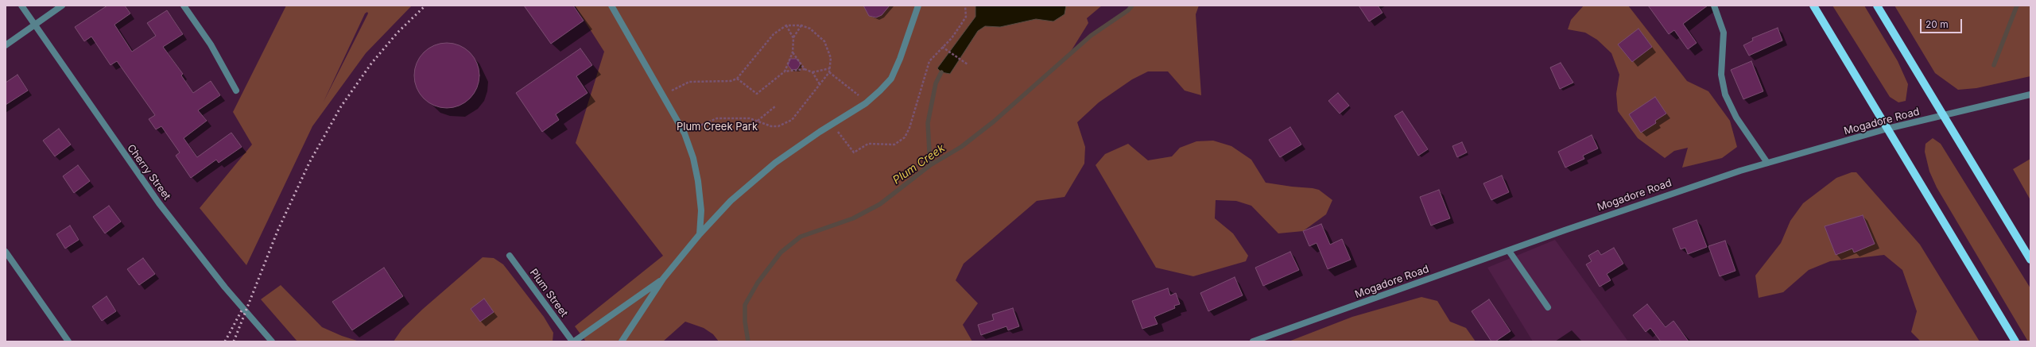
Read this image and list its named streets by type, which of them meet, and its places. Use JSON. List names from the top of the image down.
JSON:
{
  "streets": {
    "street": ["Mogadore Road", "Cherry Street", "Plum Street"]
  },
  "water": ["Plum Creek"],
  "parks": ["Plum Creek Park"],
  "scale_bar": "20 m"
}
